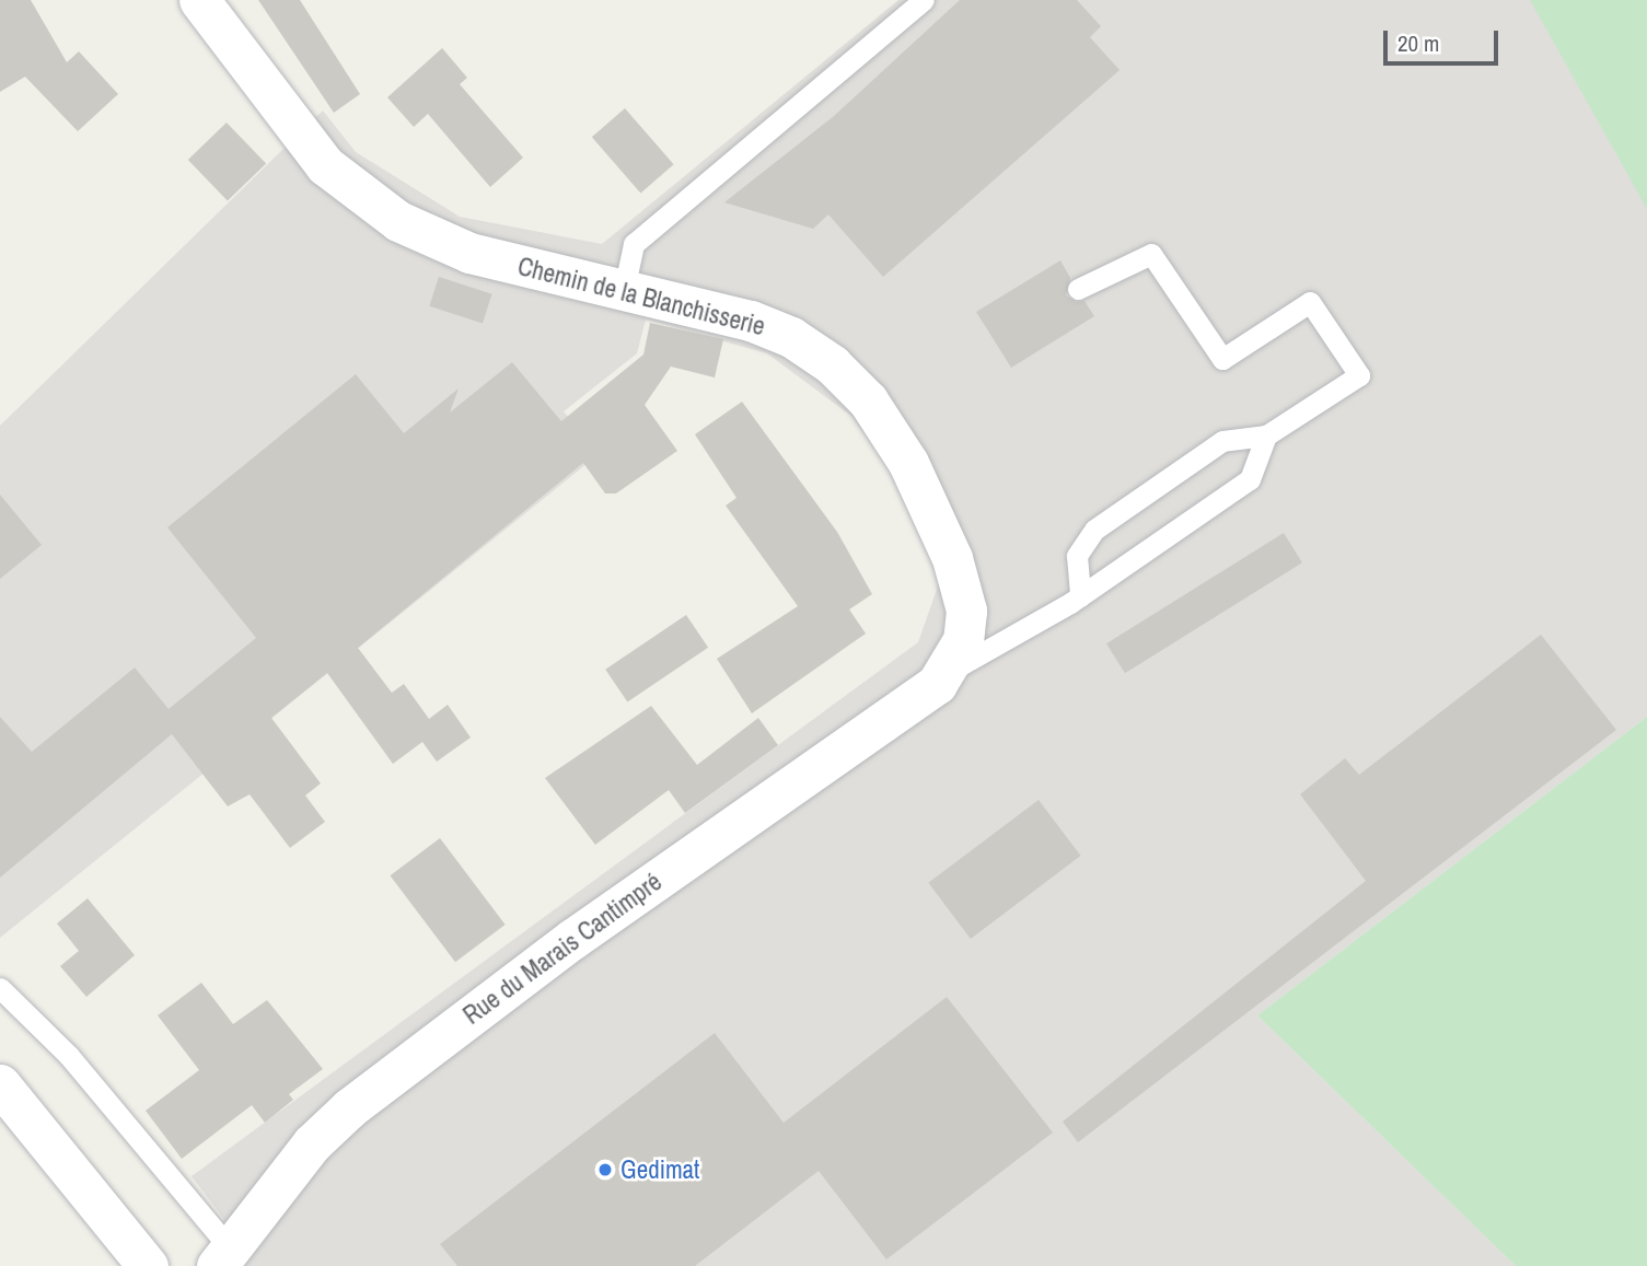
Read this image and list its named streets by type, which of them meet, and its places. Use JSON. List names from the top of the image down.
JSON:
{
  "streets": {
    "street": ["Chemin de la Blanchisserie", "Rue du Marais Cantimpré"]
  },
  "crossings": [
    ["Chemin de la Blanchisserie", "Rue du Marais Cantimpré"]
  ],
  "places": ["Gedimat"],
  "scale_bar": "20 m"
}
